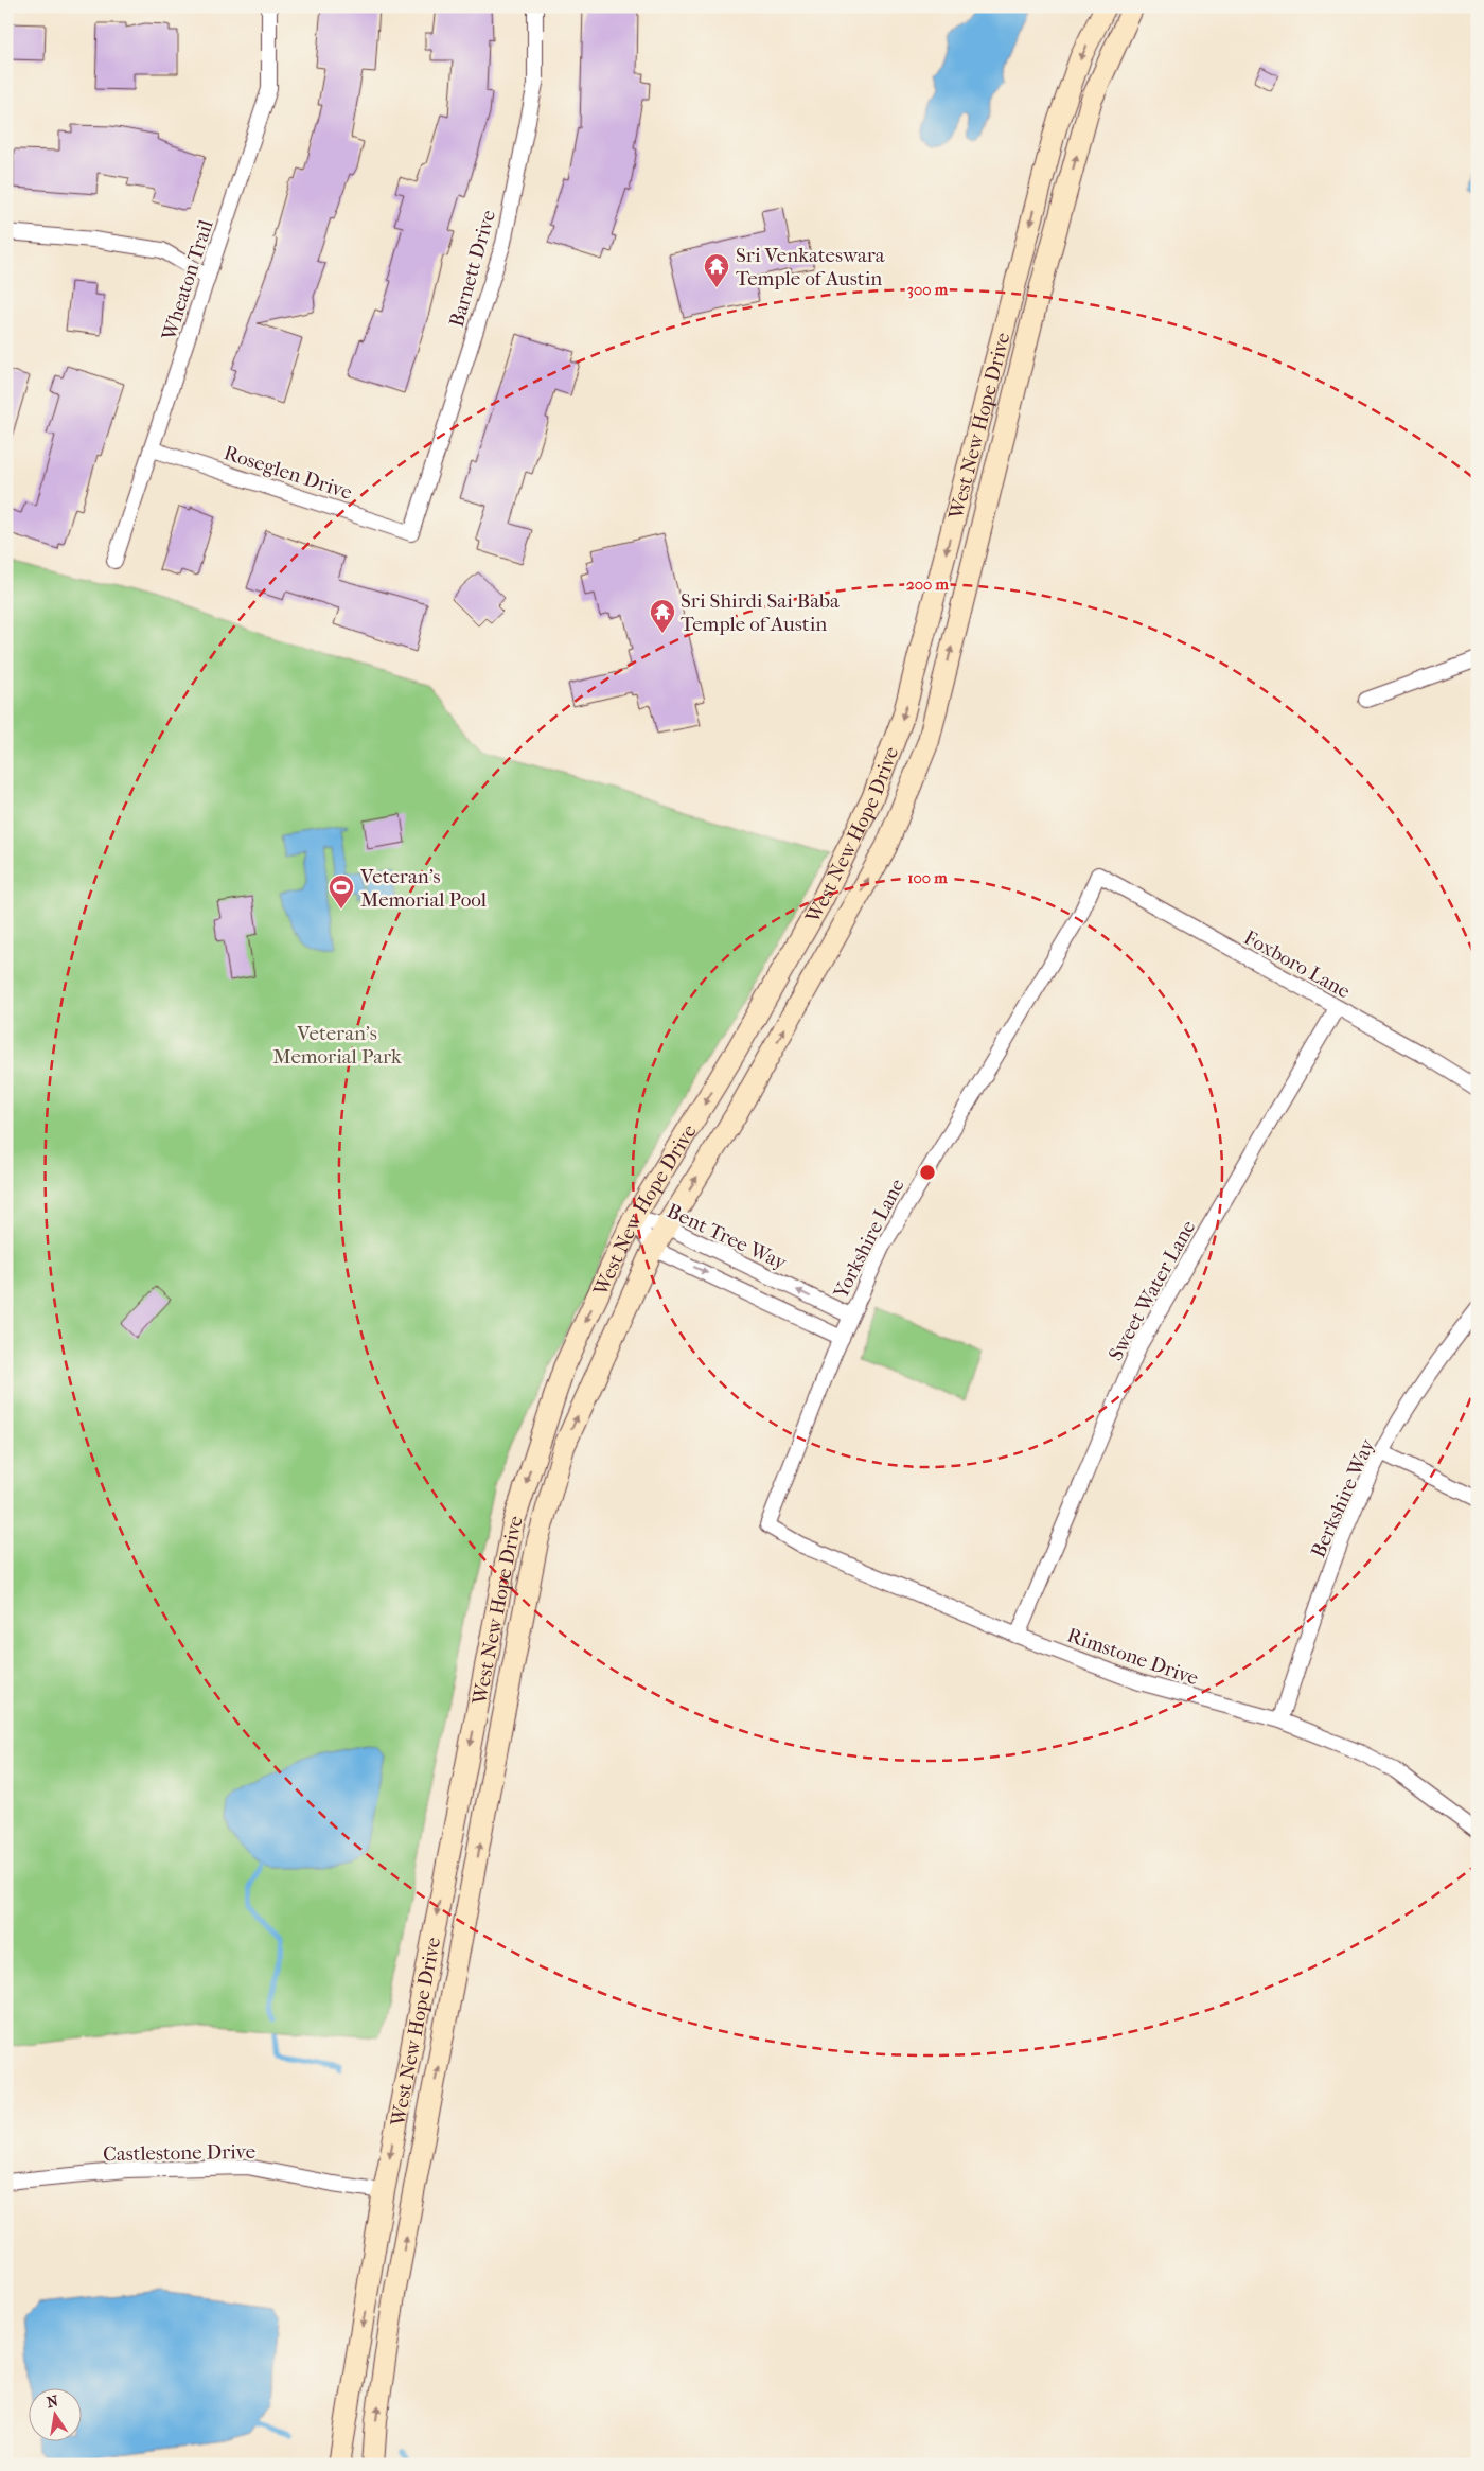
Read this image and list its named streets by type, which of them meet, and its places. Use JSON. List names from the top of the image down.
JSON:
{
  "streets": {
    "main road": ["West New Hope Drive"],
    "street": [
      "Barnett Drive",
      "Wheaton Trail",
      "Roseglen Drive",
      "Foxboro Lane",
      "Bent Tree Way",
      "Yorkshire Lane",
      "Sweet Water Lane",
      "Berkshire Way",
      "Rimstone Drive",
      "Castlestone Drive"
    ]
  },
  "crossings": [
    ["Barnett Drive", "Roseglen Drive"],
    ["Wheaton Trail", "Roseglen Drive"],
    ["West New Hope Drive", "Bent Tree Way"],
    ["West New Hope Drive", "Castlestone Drive"],
    ["Foxboro Lane", "Yorkshire Lane"],
    ["Foxboro Lane", "Sweet Water Lane"],
    ["Bent Tree Way", "Yorkshire Lane"],
    ["Yorkshire Lane", "Rimstone Drive"],
    ["Sweet Water Lane", "Rimstone Drive"],
    ["Berkshire Way", "Rimstone Drive"]
  ],
  "parks": ["Veteran's Memorial Park"],
  "places": {
    "temple": ["Sri Venkateswara Temple of Austin", "Sri Shirdi Sai Baba Temple of Austin"],
    "sports": ["Veteran's Memorial Pool"]
  },
  "north": "top",
  "rings": ["300 m", "200 m", "100 m"]
}
